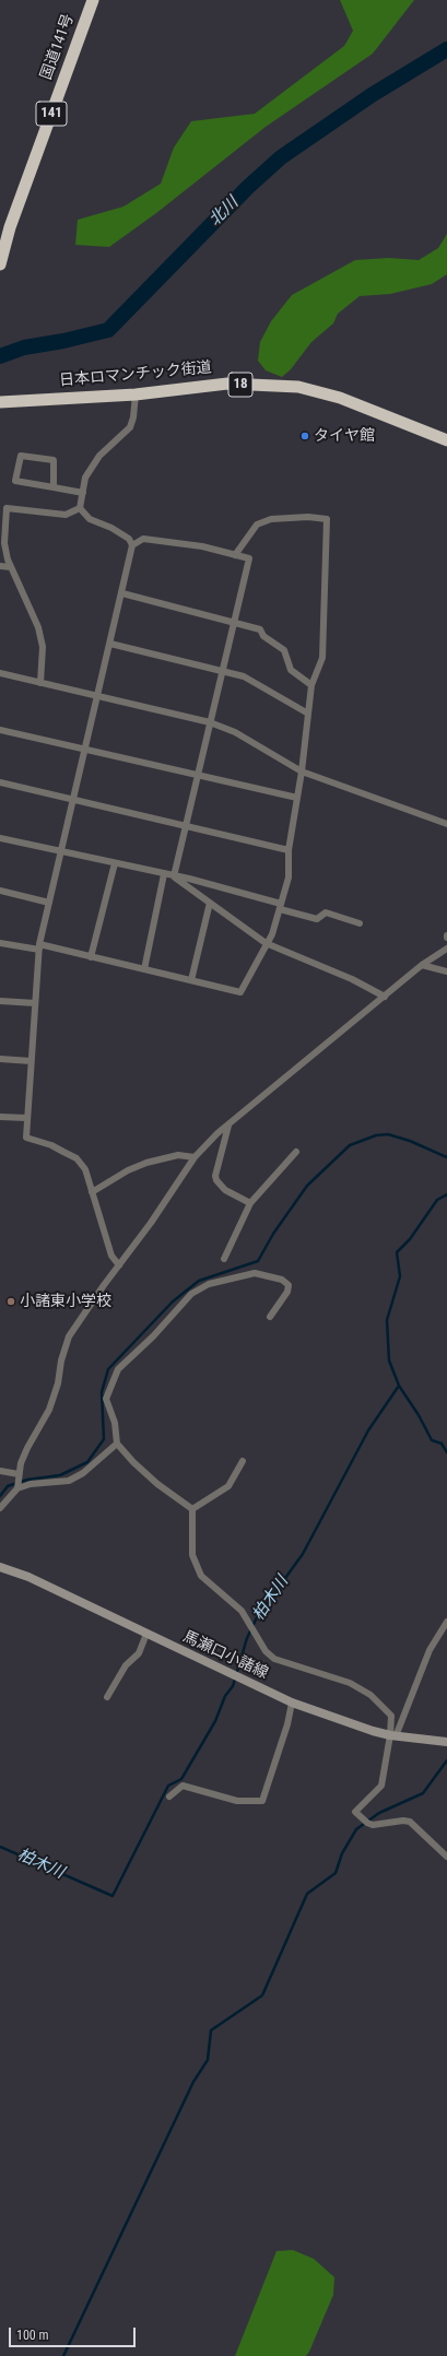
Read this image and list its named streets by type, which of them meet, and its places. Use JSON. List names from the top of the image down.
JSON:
{
  "streets": {
    "highway": [
      "国道141号",
      "141",
      "日本ロマンチック街道",
      "18"
    ],
    "main road": ["馬瀬口小諸線"]
  },
  "water": ["北川", "柏木川"],
  "places": ["タイヤ館", "小諸東小学校"],
  "scale_bar": "100 m"
}
